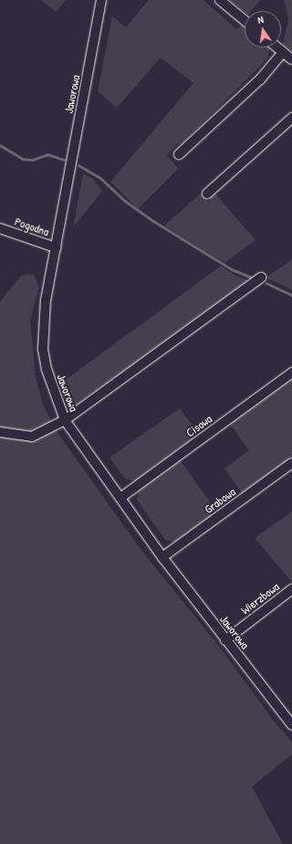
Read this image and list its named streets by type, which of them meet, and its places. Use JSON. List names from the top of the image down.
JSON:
{
  "streets": {
    "street": [
      "Jaworowa",
      "Pogodna",
      "Cisowa",
      "Grabowa",
      "Wierzbowa"
    ]
  },
  "crossings": [
    ["Jaworowa", "Pogodna"],
    ["Jaworowa", "Cisowa"],
    ["Jaworowa", "Grabowa"],
    ["Jaworowa", "Wierzbowa"]
  ],
  "north": "top"
}
